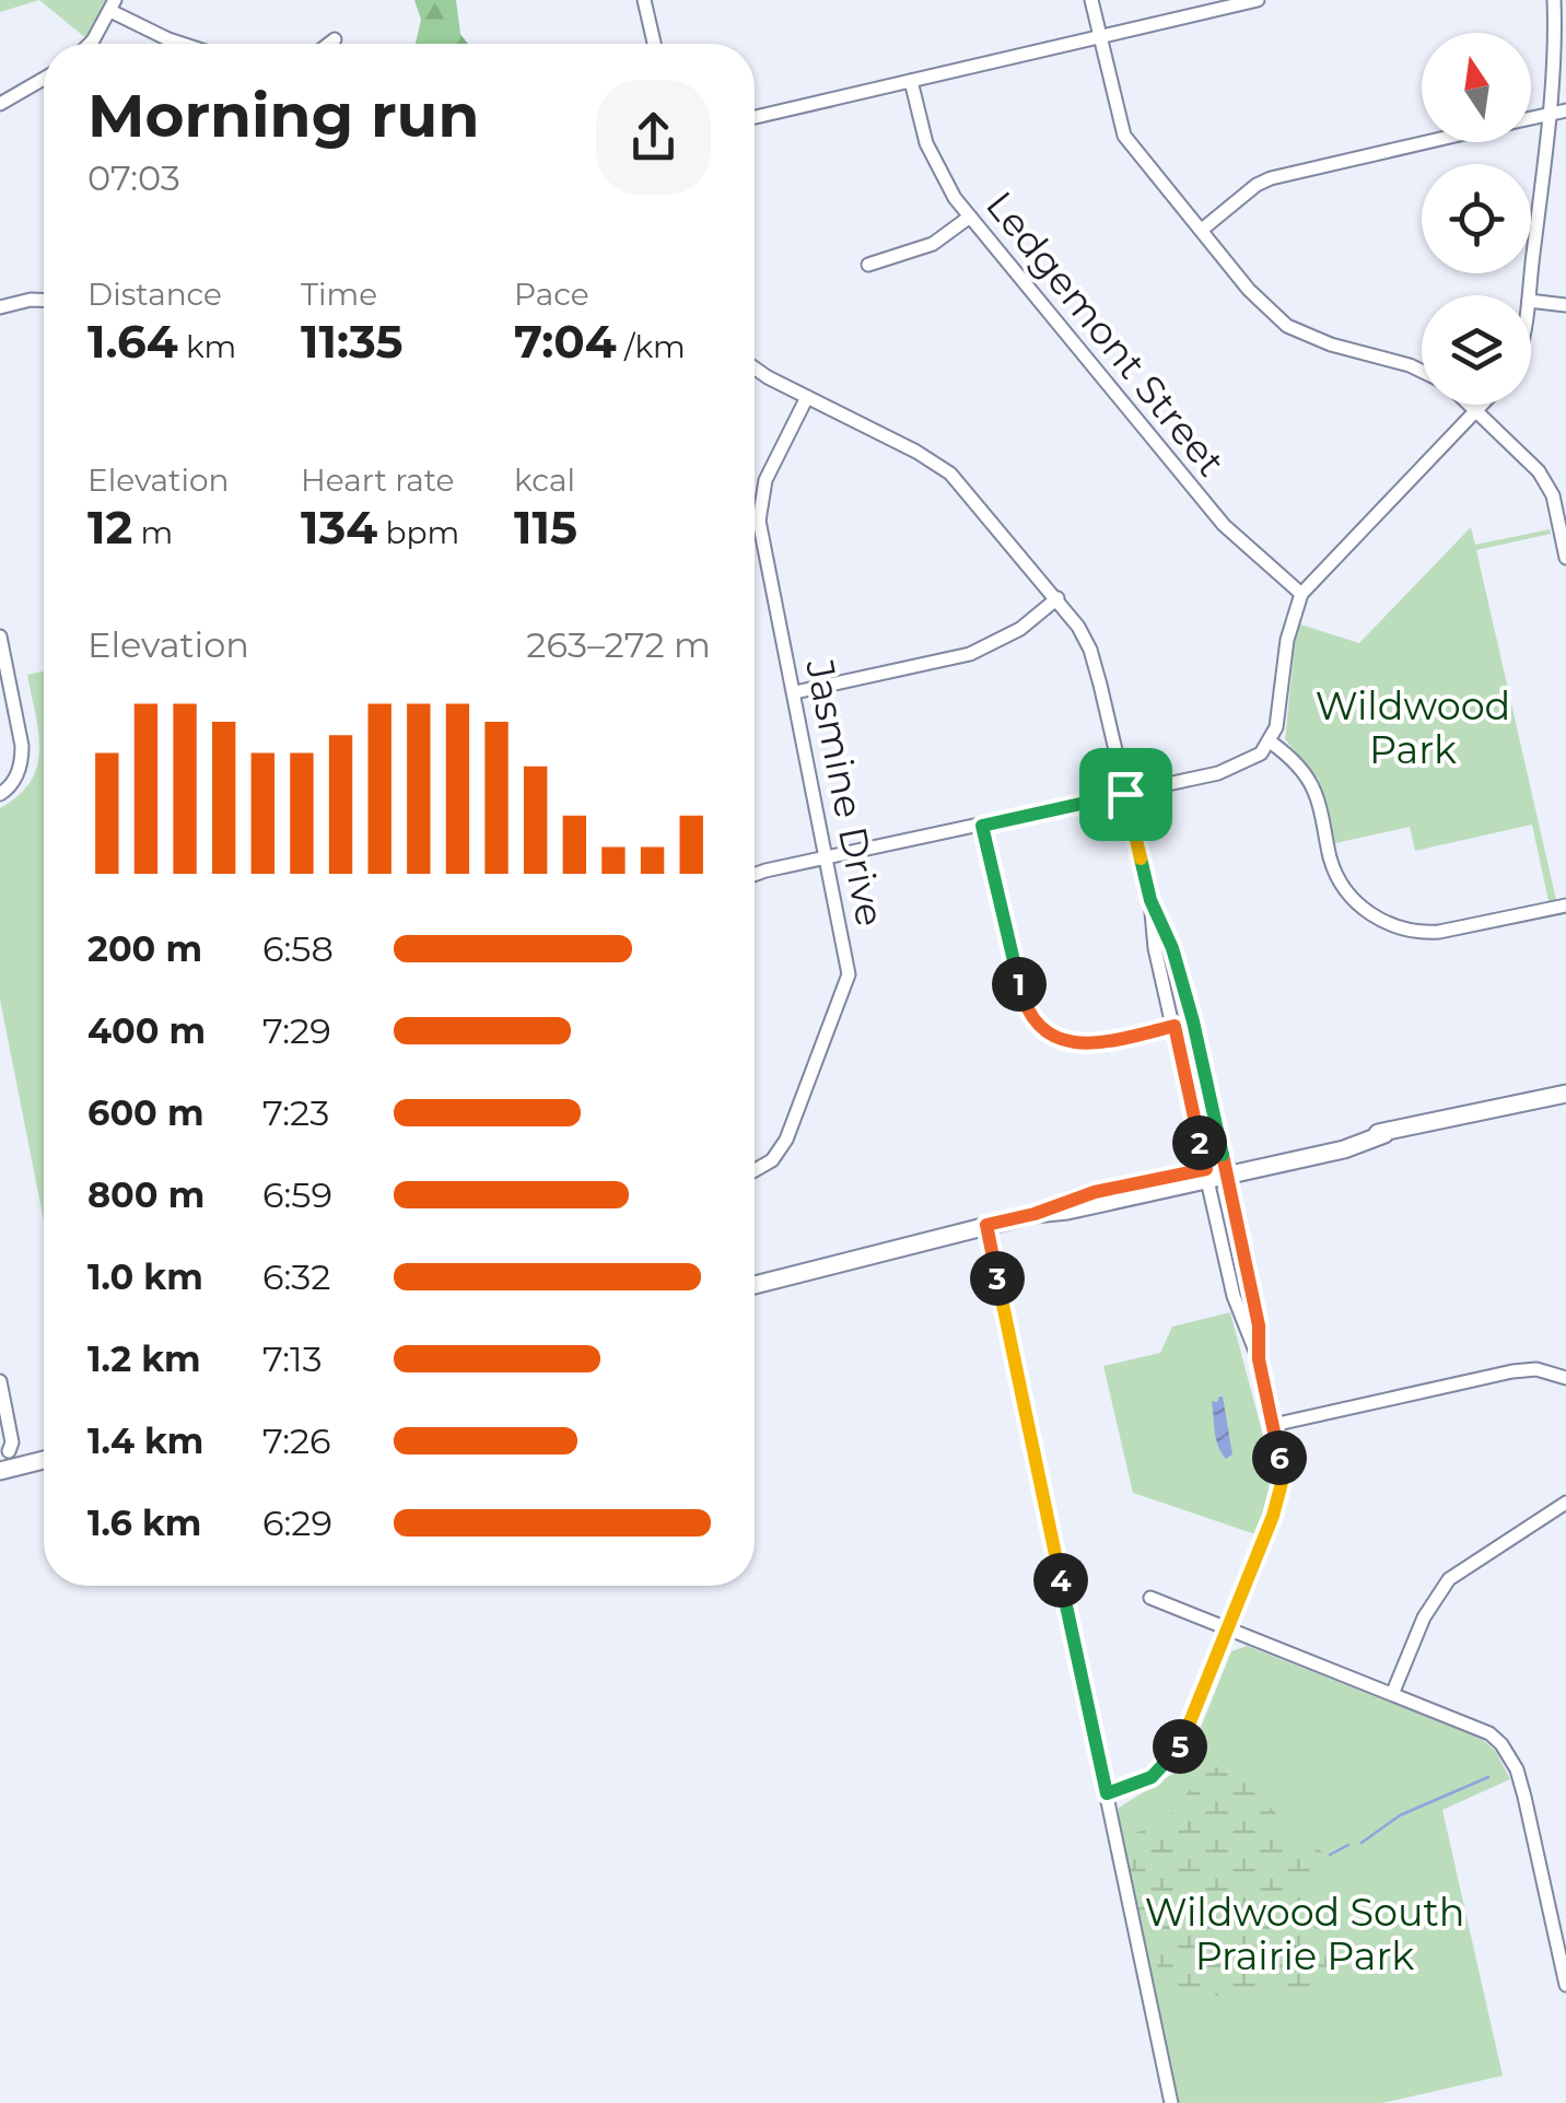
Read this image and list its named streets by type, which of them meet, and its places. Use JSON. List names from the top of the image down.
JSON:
{
  "streets": {
    "street": ["Ledgemont Street", "Jasmine Drive"]
  },
  "parks": ["Wildwood Park", "Wildwood South Prairie Park"],
  "north": "top",
  "page": {
    "heading": ["Morning run", "07:03"],
    "stats": [
      ["Distance", "1.64 km"],
      ["Time", "11:35"],
      ["Pace", "7:04 /km"],
      ["Elevation", "12 m"],
      ["Heart rate", "134 bpm"],
      ["kcal", "115"]
    ],
    "chart": ["Elevation", "263–272 m"],
    "list": [
      {
        "name": "200 m",
        "note": "6:58"
      },
      {
        "name": "400 m",
        "note": "7:29"
      },
      {
        "name": "600 m",
        "note": "7:23"
      },
      {
        "name": "800 m",
        "note": "6:59"
      },
      {
        "name": "1.0 km",
        "note": "6:32"
      },
      {
        "name": "1.2 km",
        "note": "7:13"
      },
      {
        "name": "1.4 km",
        "note": "7:26"
      },
      {
        "name": "1.6 km",
        "note": "6:29"
      }
    ],
    "pins": [
      "1",
      "2",
      "3",
      "6",
      "4",
      "5"
    ]
  }
}
